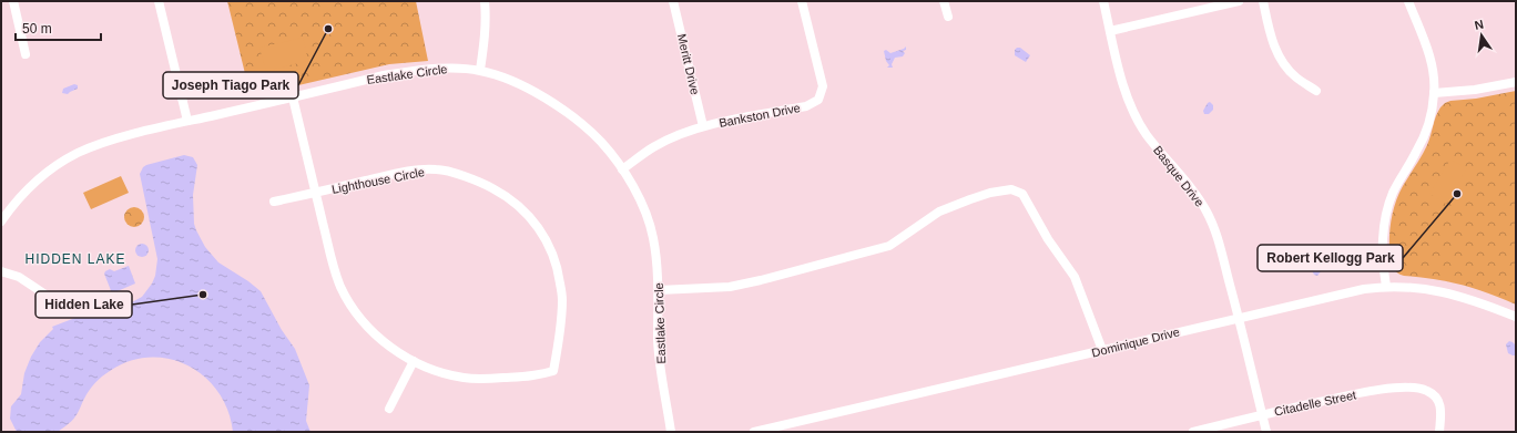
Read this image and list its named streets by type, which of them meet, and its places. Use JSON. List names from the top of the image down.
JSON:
{
  "streets": {
    "street": [
      "Meritt Drive",
      "Eastlake Circle",
      "Bankston Drive",
      "Basque Drive",
      "Lighthouse Circle",
      "Dominique Drive",
      "Citadelle Street"
    ]
  },
  "crossings": [
    ["Meritt Drive", "Bankston Drive"],
    ["Eastlake Circle", "Bankston Drive"],
    ["Basque Drive", "Dominique Drive"],
    ["Basque Drive", "Citadelle Street"]
  ],
  "districts": ["HIDDEN LAKE"],
  "places": ["Joseph Tiago Park", "Robert Kellogg Park", "Hidden Lake"],
  "scale_bar": "50 m",
  "north": "top"
}
